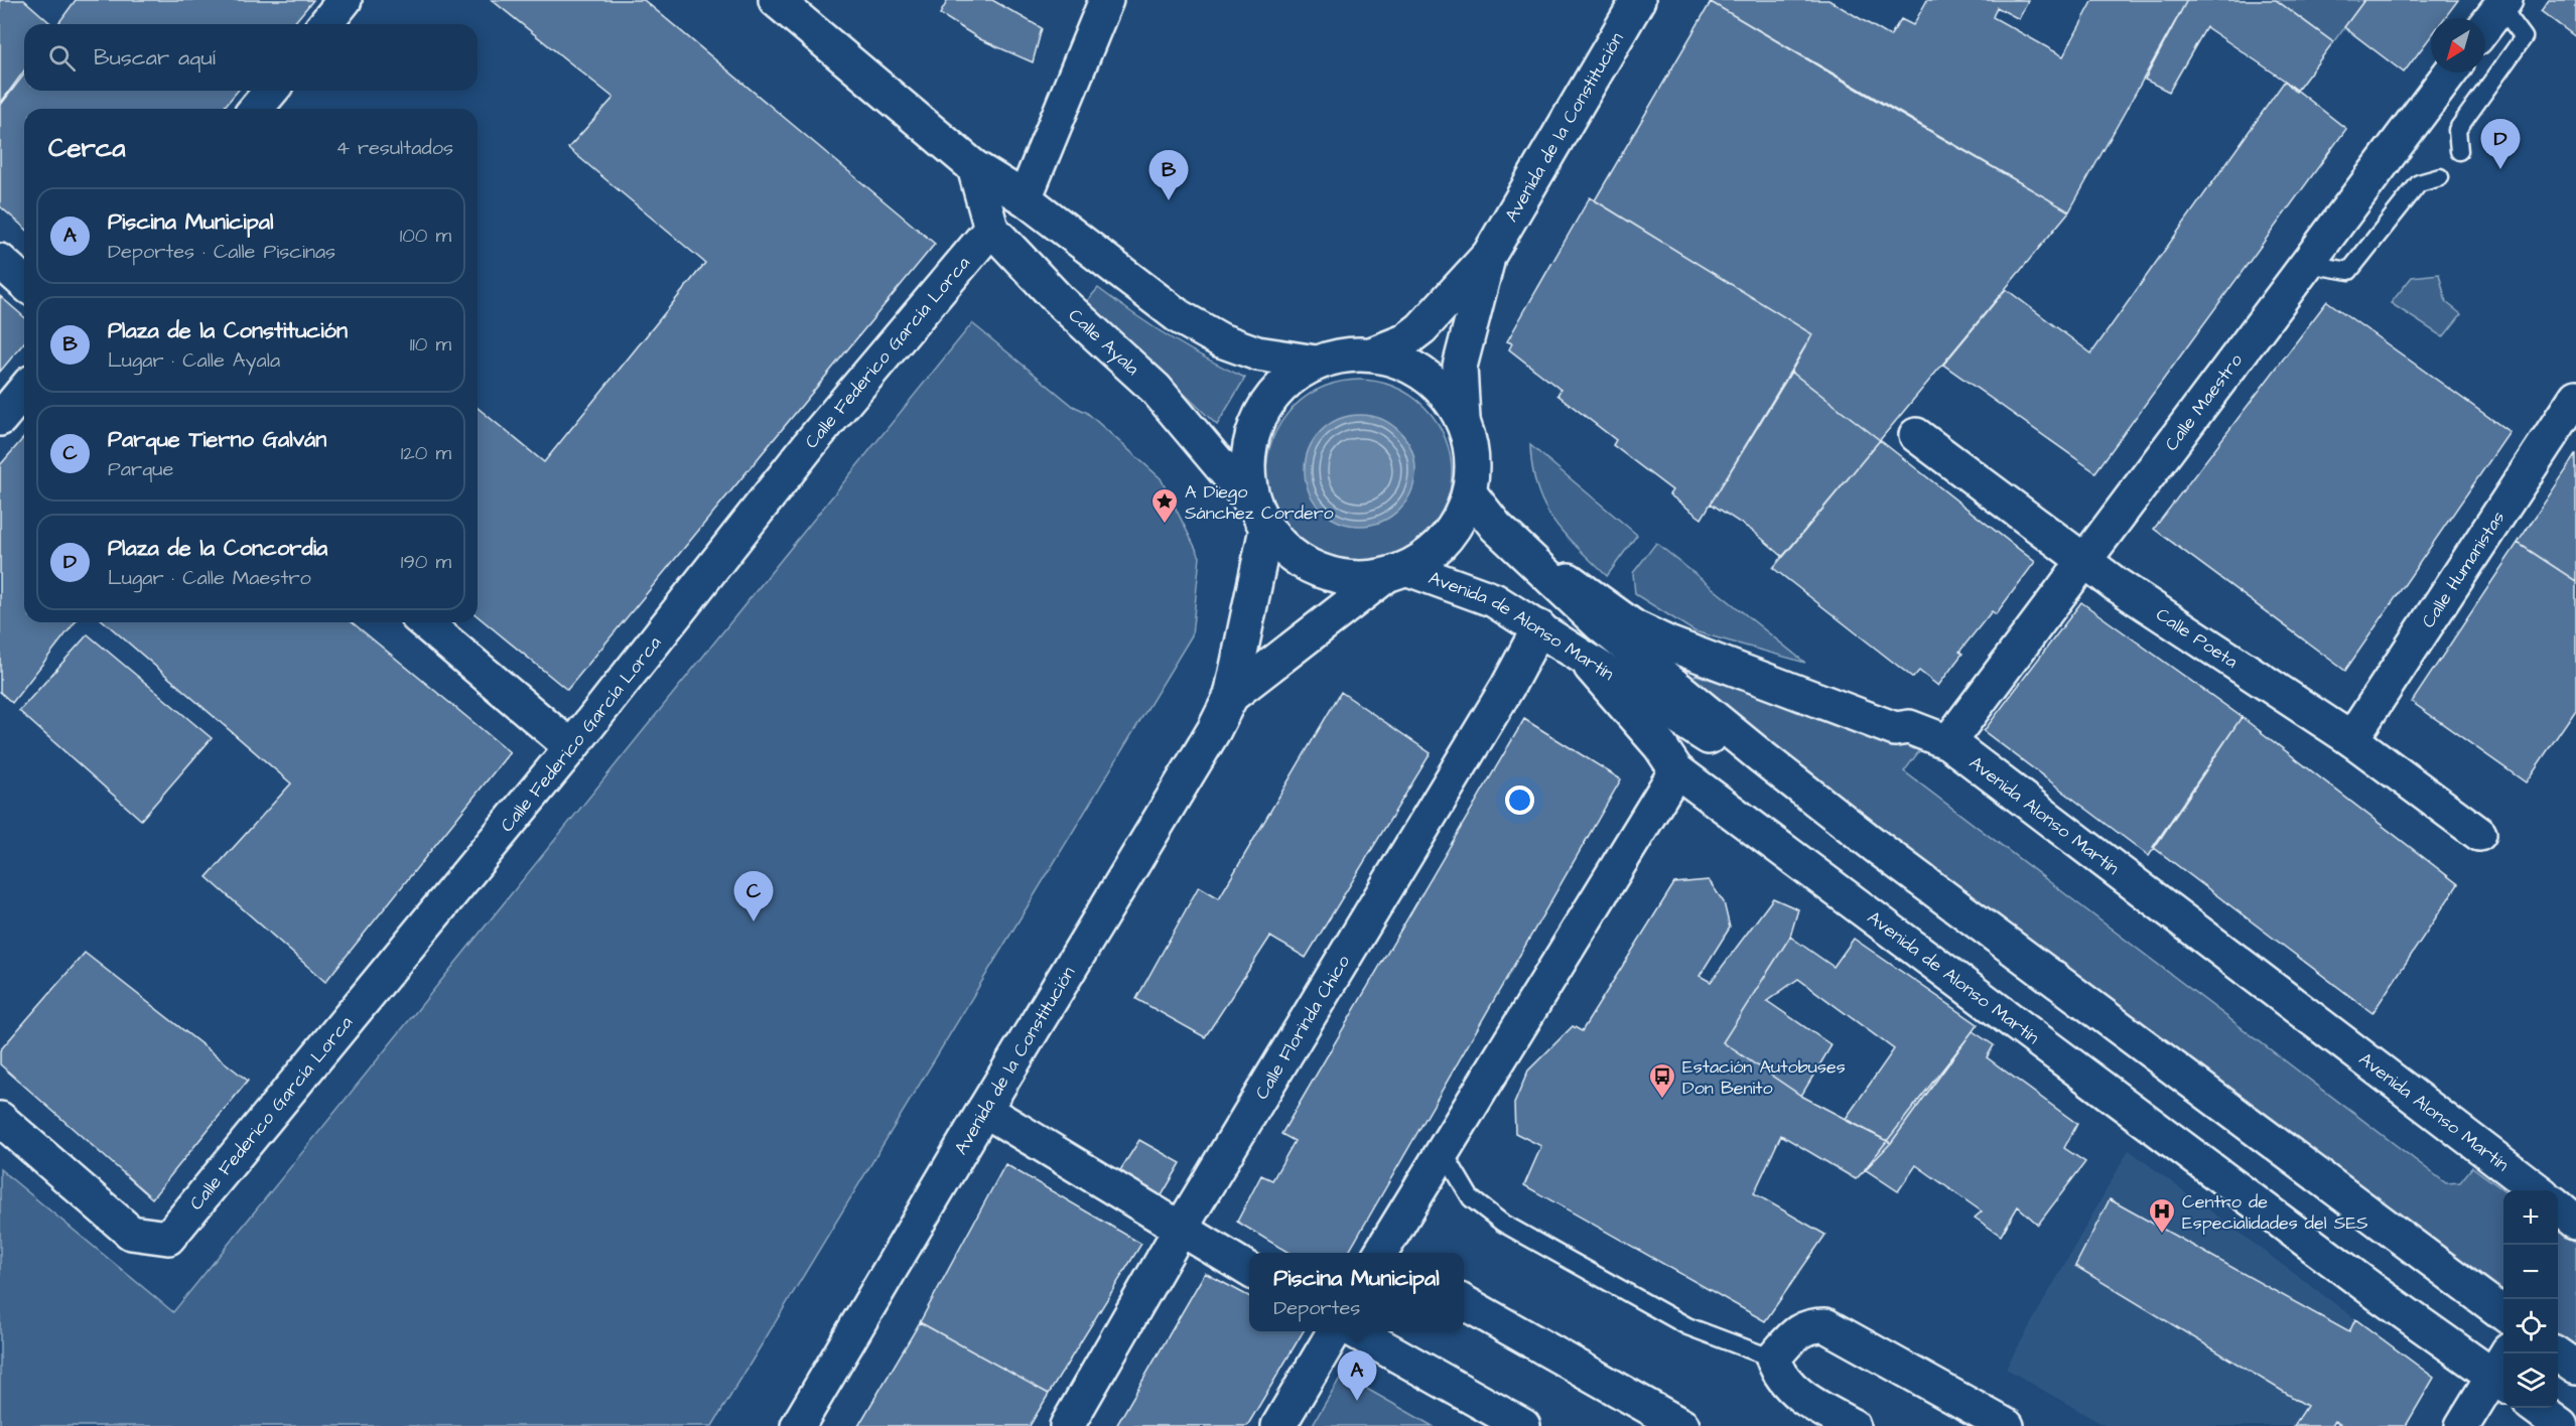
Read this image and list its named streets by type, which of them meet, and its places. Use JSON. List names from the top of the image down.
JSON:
{
  "streets": {
    "street": [
      "Avenida de la Constitución",
      "Calle Ayala",
      "Calle Federico García Lorca",
      "Calle Maestro",
      "Calle Humanistas",
      "Avenida de Alonso Martín",
      "Calle Poeta",
      "Avenida Alonso Martín",
      "Calle Florinda Chico"
    ]
  },
  "crossings": [
    ["Avenida de la Constitución", "Calle Ayala"],
    ["Calle Ayala", "Calle Federico García Lorca"],
    ["Calle Ayala", "Avenida de Alonso Martín"],
    ["Calle Maestro", "Calle Poeta"],
    ["Calle Maestro", "Avenida Alonso Martín"],
    ["Calle Humanistas", "Calle Poeta"],
    ["Avenida de Alonso Martín", "Calle Florinda Chico"]
  ],
  "places": {
    "place": ["A Diego Sánchez Cordero"],
    "bus stop": ["Estación Autobuses Don Benito"],
    "hospital": ["Centro de Especialidades del SES"]
  },
  "north": "bottom left",
  "page": {
    "search": "Buscar aquí",
    "heading": ["Cerca", "4 resultados"],
    "pins": [
      "D",
      "B",
      "C",
      "A"
    ],
    "list": [
      {
        "mark": "A",
        "name": "Piscina Municipal",
        "note": "Deportes · Calle Piscinas",
        "value": "100 m"
      },
      {
        "mark": "B",
        "name": "Plaza de la Constitución",
        "note": "Lugar · Calle Ayala",
        "value": "110 m"
      },
      {
        "mark": "C",
        "name": "Parque Tierno Galván",
        "note": "Parque",
        "value": "120 m"
      },
      {
        "mark": "D",
        "name": "Plaza de la Concordia",
        "note": "Lugar · Calle Maestro",
        "value": "190 m"
      }
    ],
    "map_buttons": ["+", "−"],
    "popup": ["Piscina Municipal", "Deportes"]
  }
}
